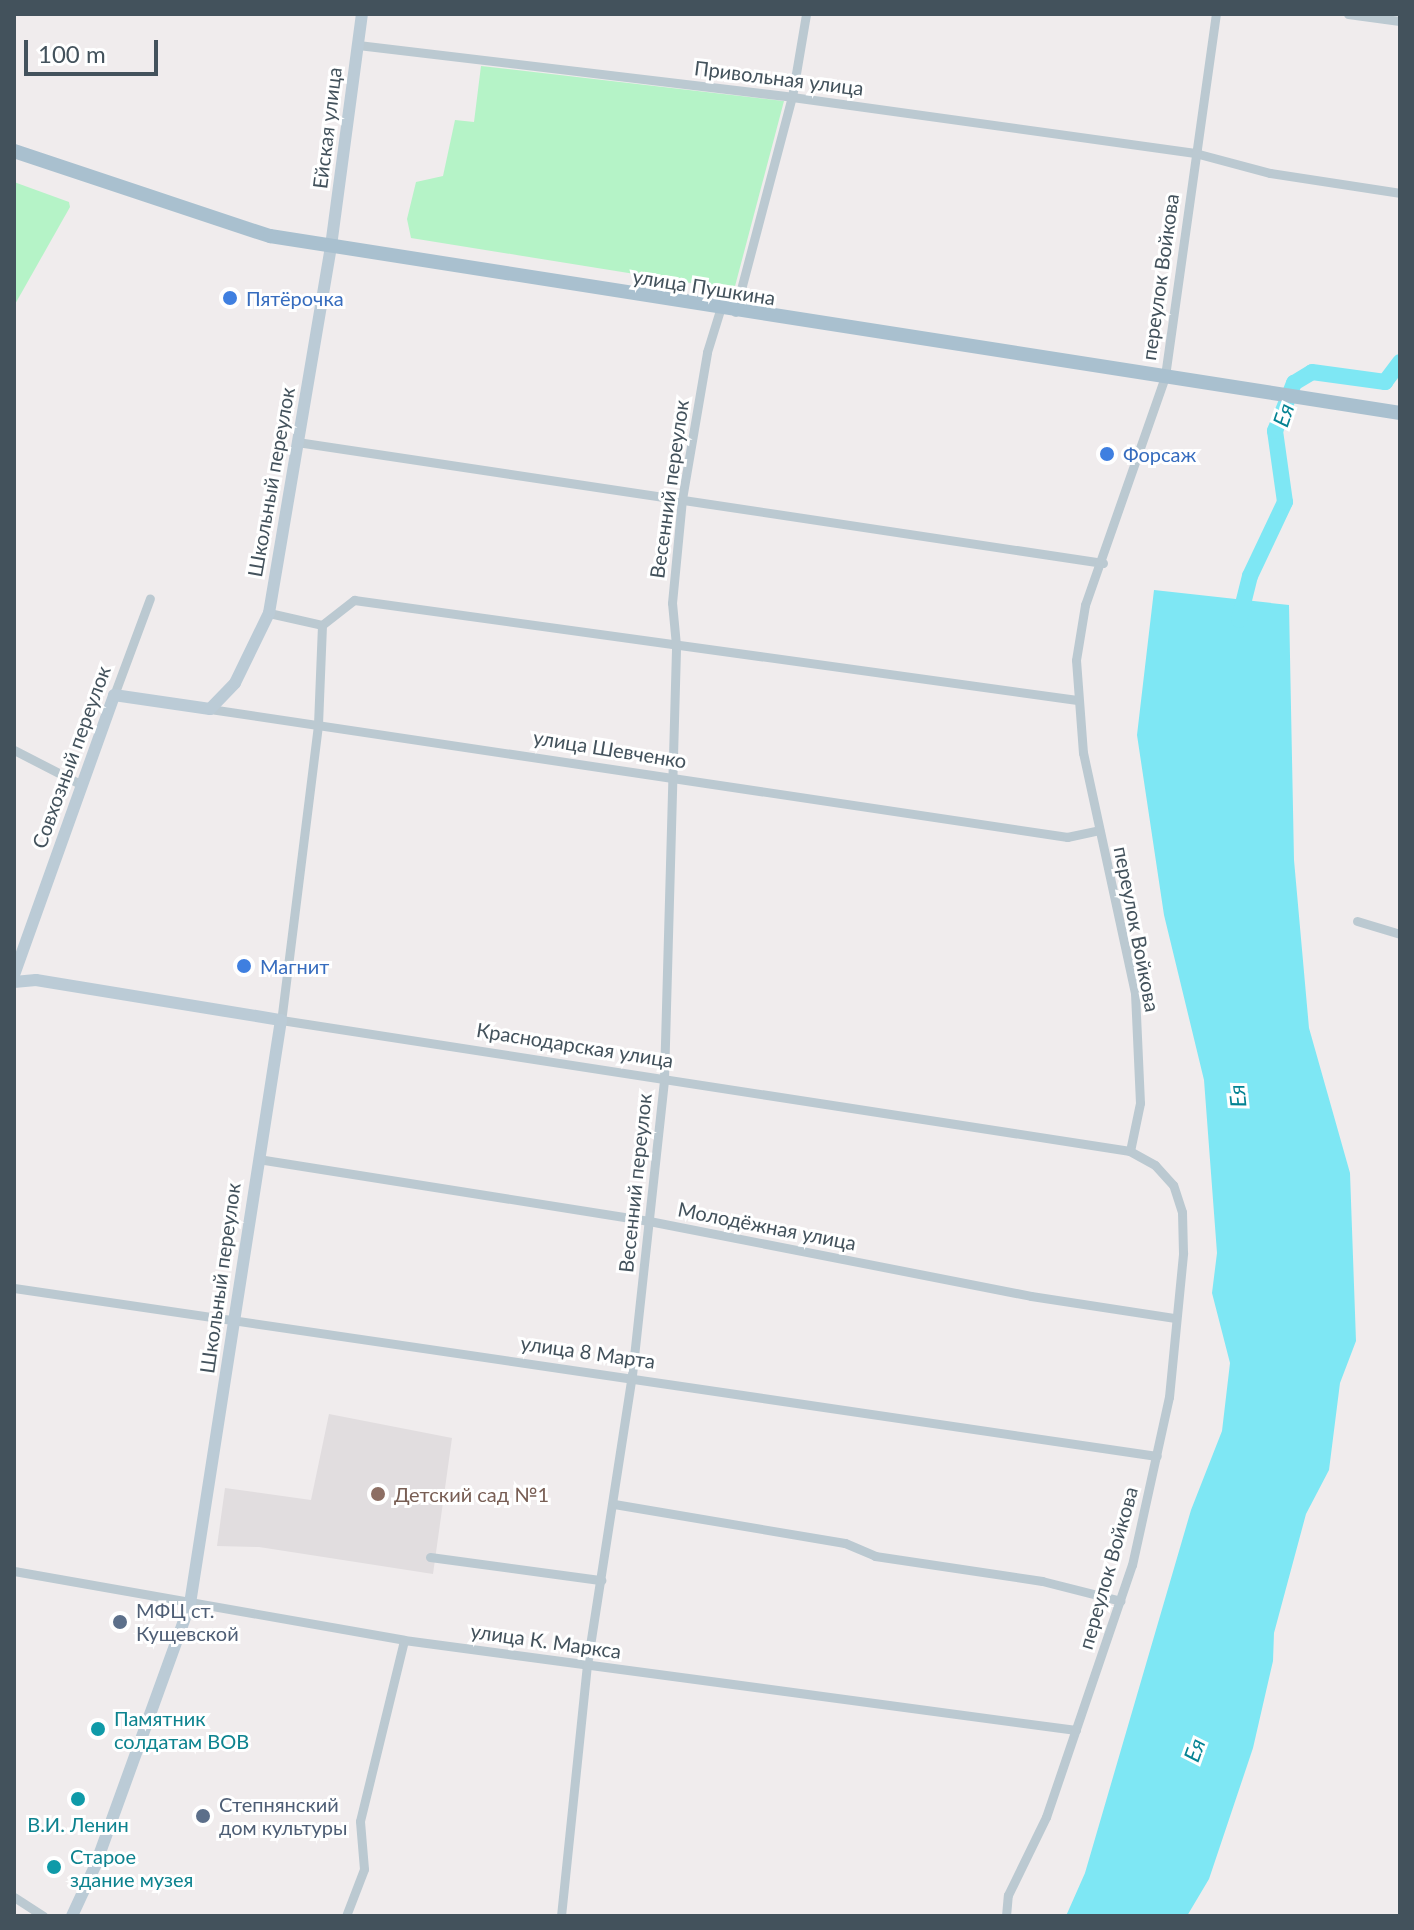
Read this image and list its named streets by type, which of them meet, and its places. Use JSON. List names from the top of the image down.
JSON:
{
  "streets": {
    "main road": ["улица Пушкина"],
    "street": [
      "Привольная улица",
      "Ейская улица",
      "переулок Войкова",
      "Школьный переулок",
      "Весенний переулок",
      "улица Шевченко",
      "Совхозный переулок",
      "Краснодарская улица",
      "Молодёжная улица",
      "улица 8 Марта",
      "улица К. Маркса"
    ]
  },
  "crossings": [
    ["Привольная улица", "Ейская улица"],
    ["Привольная улица", "переулок Войкова"],
    ["Привольная улица", "Весенний переулок"],
    ["Ейская улица", "улица Пушкина"],
    ["Ейская улица", "Школьный переулок"],
    ["переулок Войкова", "улица Пушкина"],
    ["переулок Войкова", "улица Шевченко"],
    ["переулок Войкова", "Краснодарская улица"],
    ["переулок Войкова", "Молодёжная улица"],
    ["переулок Войкова", "улица 8 Марта"],
    ["переулок Войкова", "улица К. Маркса"],
    ["улица Пушкина", "Школьный переулок"],
    ["улица Пушкина", "Весенний переулок"],
    ["Школьный переулок", "улица Шевченко"],
    ["Школьный переулок", "Краснодарская улица"],
    ["Школьный переулок", "Молодёжная улица"],
    ["Школьный переулок", "улица 8 Марта"],
    ["Школьный переулок", "улица К. Маркса"],
    ["Весенний переулок", "улица Шевченко"],
    ["Весенний переулок", "Краснодарская улица"],
    ["Весенний переулок", "Молодёжная улица"],
    ["Весенний переулок", "улица 8 Марта"],
    ["Весенний переулок", "улица К. Маркса"],
    ["улица Шевченко", "Совхозный переулок"]
  ],
  "water": ["Ея"],
  "places": [
    "Пятёрочка",
    "Форсаж",
    "Магнит",
    "Детский сад №1",
    "МФЦ ст. Кущевской",
    "Памятник солдатам ВОВ",
    "В.И. Ленин",
    "Степнянский дом культуры",
    "Старое здание музея"
  ],
  "scale_bar": "100 m"
}
